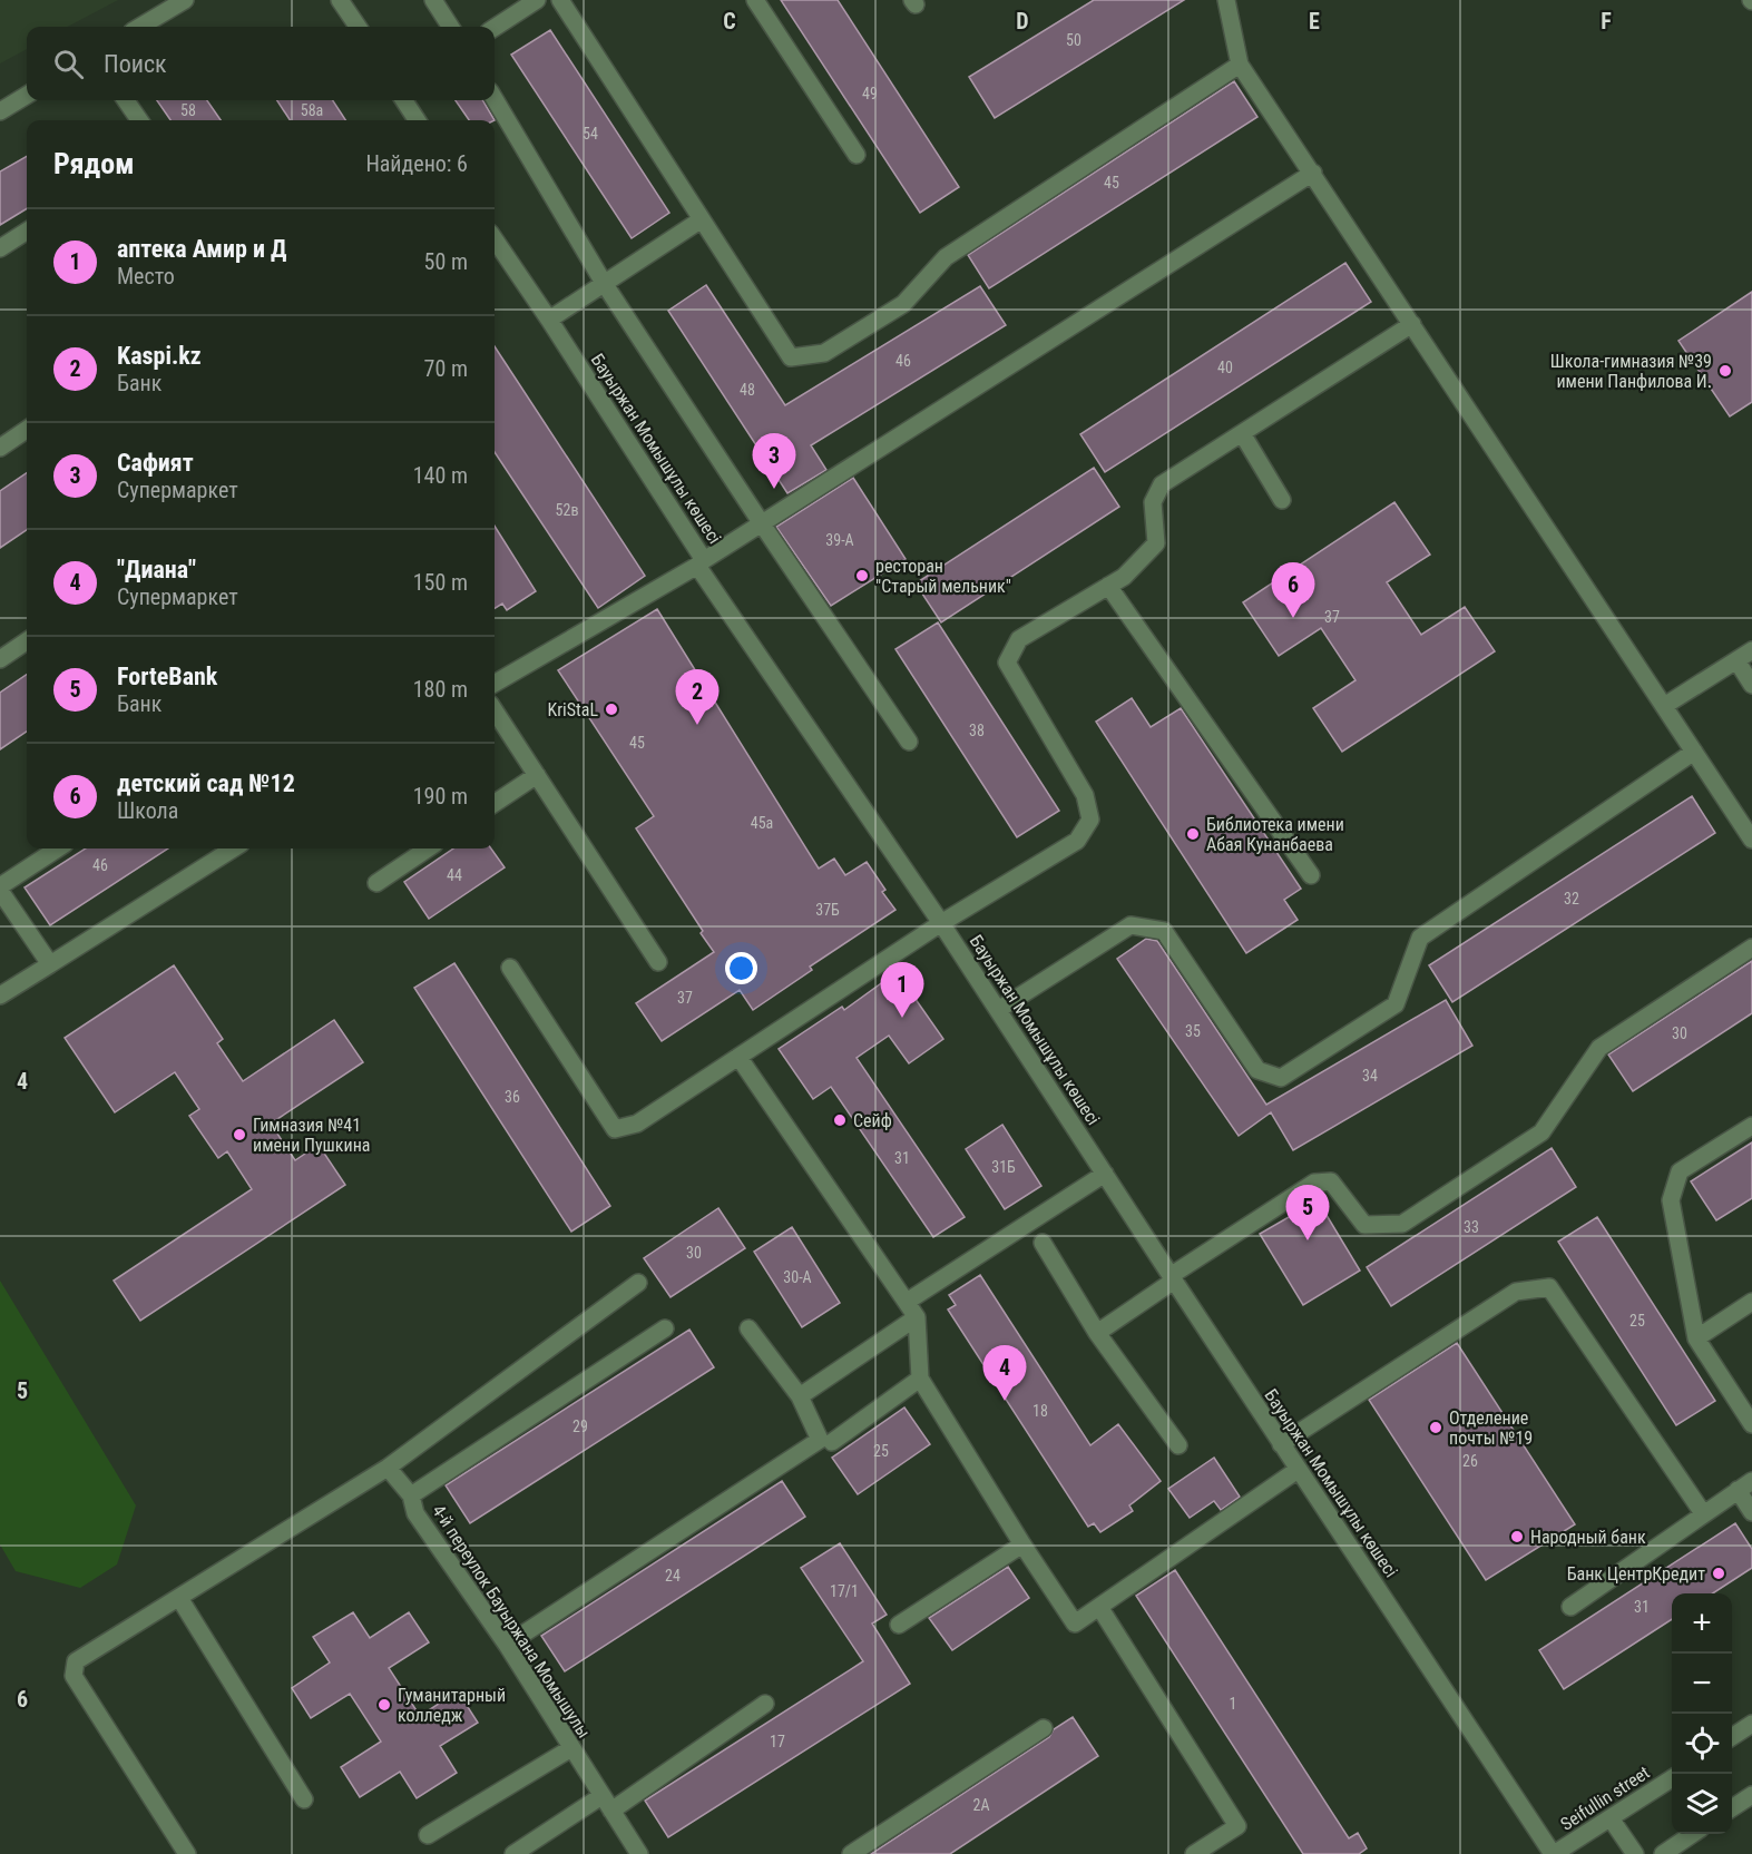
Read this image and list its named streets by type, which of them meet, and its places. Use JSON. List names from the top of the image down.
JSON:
{
  "streets": {
    "street": ["Бауыржан Момышұлы көшесі", "4-й переулок Бауыржана Момышулы", "Seifullin street"]
  },
  "crossings": [
    ["Бауыржан Момышұлы көшесі", "Seifullin street"]
  ],
  "places": [
    "Школа-гимназия №39 имени Панфилова И.",
    "ресторан \"Старый мельник\"",
    "KriStaL",
    "Библиотека имени Абая Кунанбаева",
    "Сейф",
    "Гимназия №41 имени Пушкина",
    "Отделение почты №19",
    "Народный банк",
    "Банк ЦентрКредит",
    "Гуманитарный колледж"
  ],
  "house_numbers": [
    "50",
    "49",
    "58",
    "58а",
    "54",
    "45",
    "46",
    "40",
    "48",
    "52в",
    "39-А",
    "37",
    "38",
    "45",
    "45а",
    "46",
    "44",
    "32",
    "37Б",
    "37",
    "35",
    "30",
    "34",
    "36",
    "31",
    "31Б",
    "33",
    "30",
    "30-А",
    "25",
    "18",
    "29",
    "25",
    "26",
    "24",
    "17/1",
    "31",
    "1",
    "17",
    "2А"
  ],
  "page": {
    "search": "Поиск",
    "heading": ["Рядом", "Найдено: 6"],
    "list": [
      {
        "mark": "1",
        "name": "аптека Амир и Д",
        "note": "Место",
        "value": "50 m"
      },
      {
        "mark": "2",
        "name": "Kaspi.kz",
        "note": "Банк",
        "value": "70 m"
      },
      {
        "mark": "3",
        "name": "Сафият",
        "note": "Супермаркет",
        "value": "140 m"
      },
      {
        "mark": "4",
        "name": "\"Диана\"",
        "note": "Супермаркет",
        "value": "150 m"
      },
      {
        "mark": "5",
        "name": "ForteBank",
        "note": "Банк",
        "value": "180 m"
      },
      {
        "mark": "6",
        "name": "детский сад №12",
        "note": "Школа",
        "value": "190 m"
      }
    ],
    "pins": [
      "3",
      "6",
      "2",
      "1",
      "5",
      "4"
    ],
    "map_buttons": ["+", "−"]
  },
  "grid": {
    "columns": [
      "C",
      "D",
      "E",
      "F"
    ],
    "rows": ["4", "5", "6"]
  }
}
